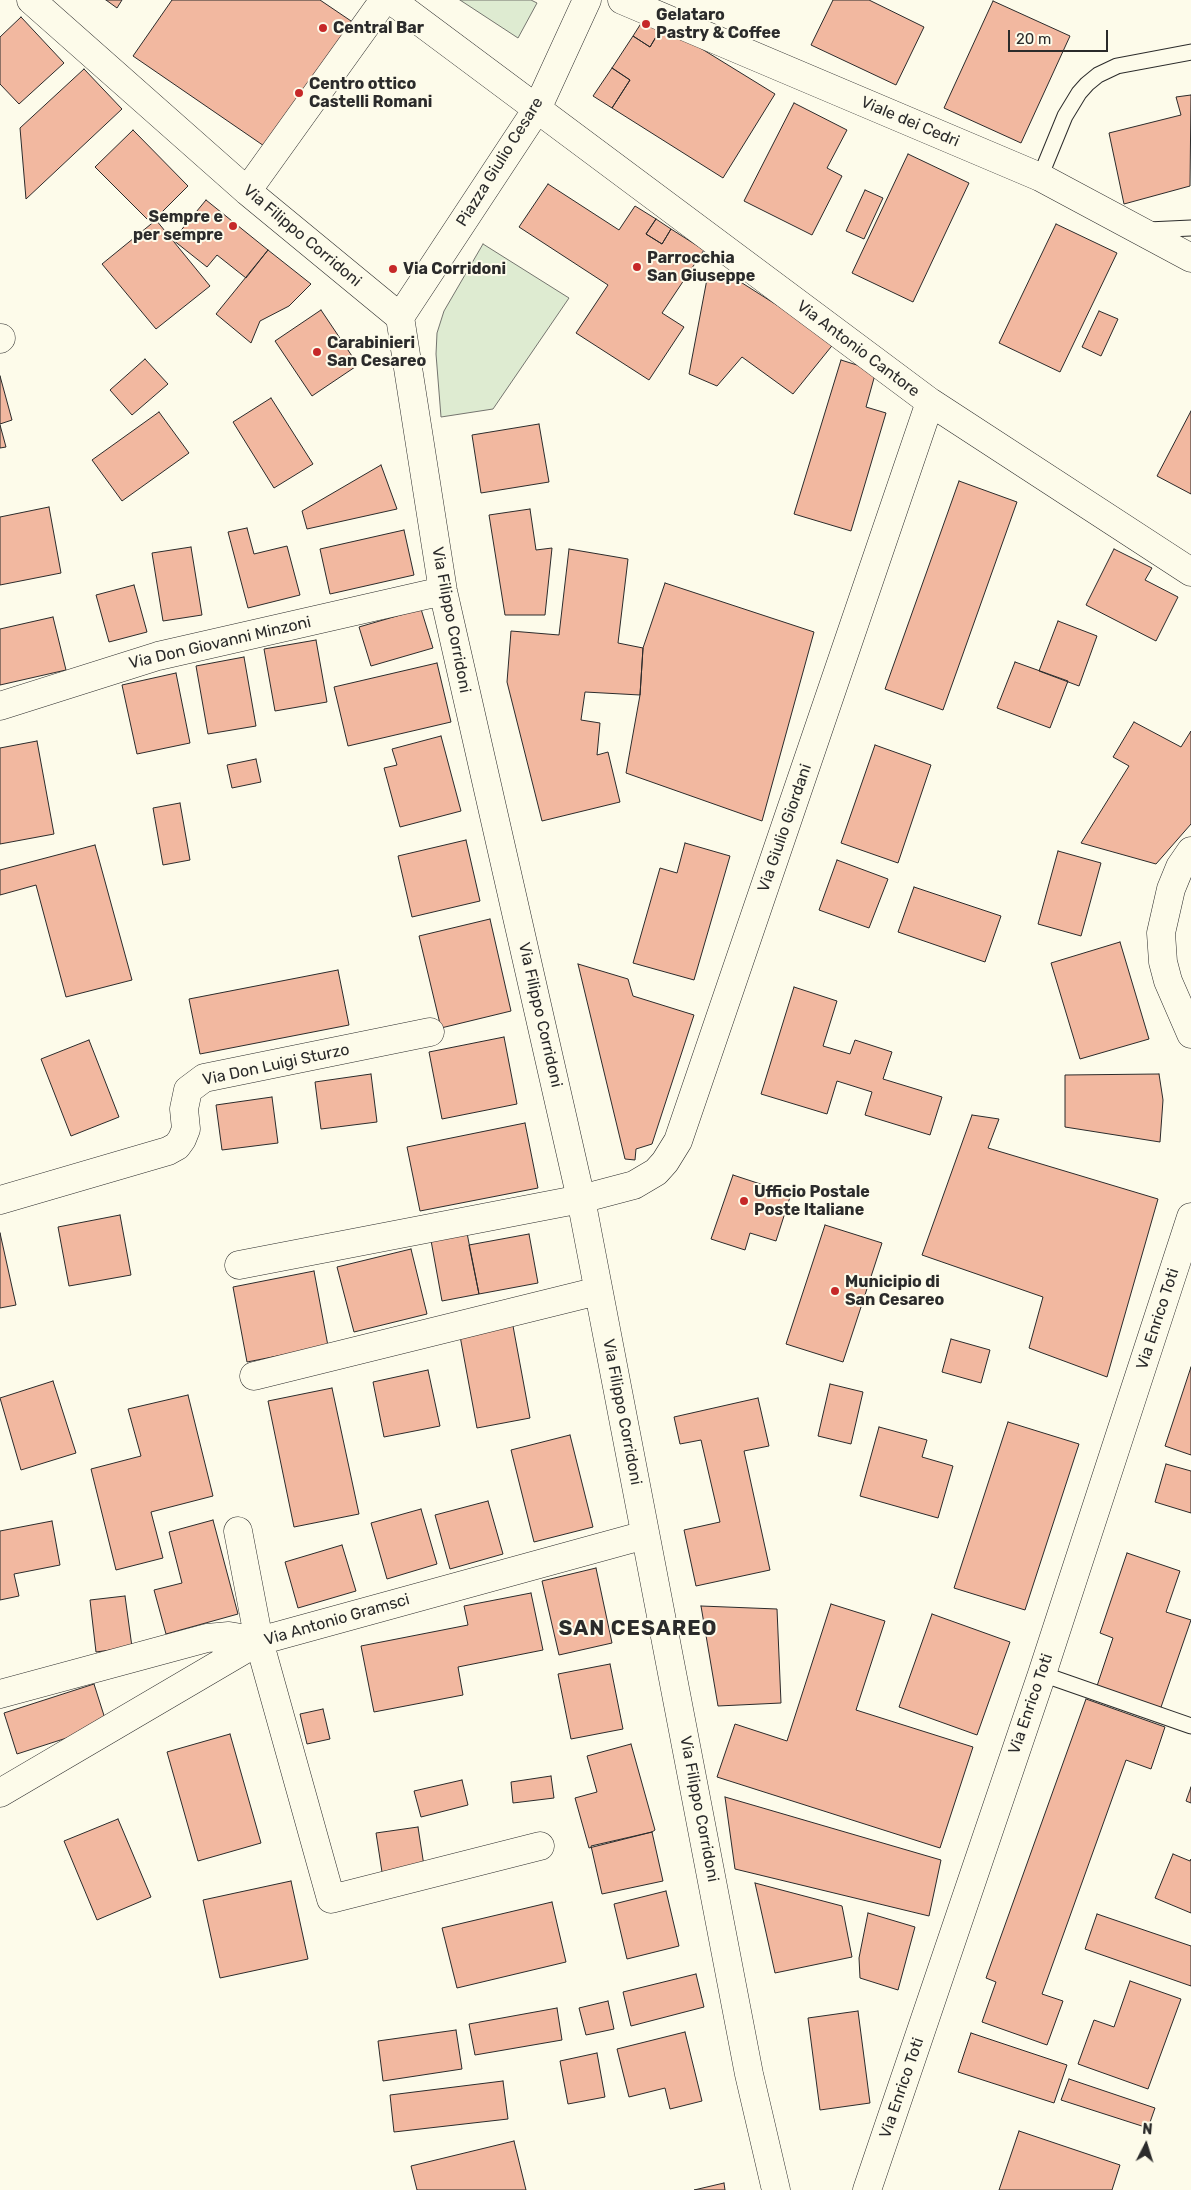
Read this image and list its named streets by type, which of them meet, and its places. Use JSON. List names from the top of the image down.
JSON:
{
  "streets": {
    "street": [
      "Viale dei Cedri",
      "Piazza Giulio Cesare",
      "Via Filippo Corridoni",
      "Via Antonio Cantore",
      "Via Don Giovanni Minzoni",
      "Via Giulio Giordani",
      "Via Don Luigi Sturzo",
      "Via Enrico Toti",
      "Via Antonio Gramsci"
    ]
  },
  "crossings": [
    ["Piazza Giulio Cesare", "Via Filippo Corridoni"],
    ["Piazza Giulio Cesare", "Via Antonio Cantore"],
    ["Via Filippo Corridoni", "Via Don Giovanni Minzoni"],
    ["Via Filippo Corridoni", "Via Giulio Giordani"],
    ["Via Filippo Corridoni", "Via Antonio Gramsci"],
    ["Via Antonio Cantore", "Via Giulio Giordani"]
  ],
  "districts": ["SAN CESAREO"],
  "places": [
    "Gelataro Pastry & Coffee",
    "Central Bar",
    "Centro ottico Castelli Romani",
    "Sempre e per sempre",
    "Parrocchia San Giuseppe",
    "Via Corridoni",
    "Carabinieri San Cesareo",
    "Ufficio Postale Poste Italiane",
    "Municipio di San Cesareo"
  ],
  "scale_bar": "20 m",
  "north": "top"
}
